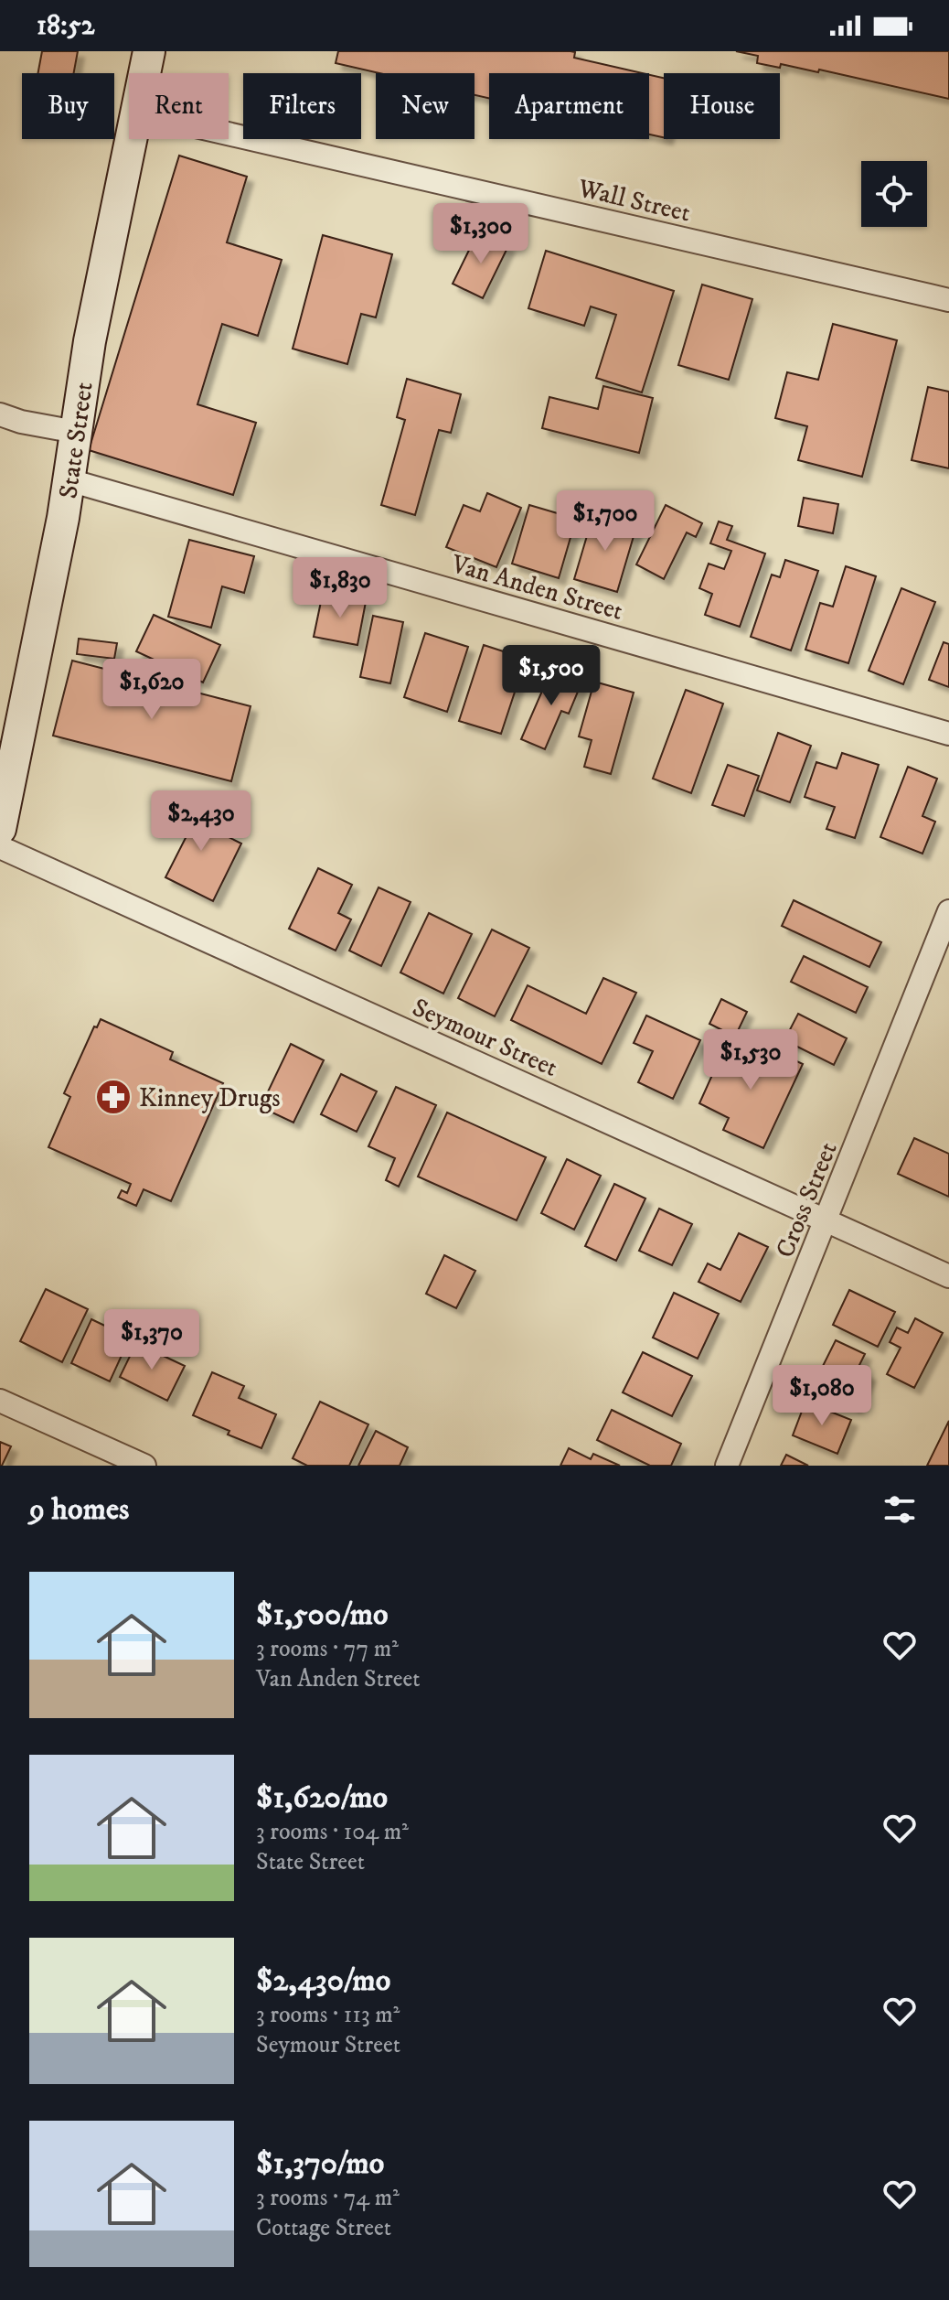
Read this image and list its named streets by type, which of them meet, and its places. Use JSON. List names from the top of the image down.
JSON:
{
  "streets": {
    "main road": ["State Street"],
    "street": [
      "Wall Street",
      "Van Anden Street",
      "Seymour Street",
      "Cross Street"
    ]
  },
  "crossings": [
    ["State Street", "Van Anden Street"],
    ["Seymour Street", "Cross Street"]
  ],
  "places": {
    "pharmacy": ["Kinney Drugs"]
  },
  "page": {
    "status": "18:52",
    "chip": [
      "Buy",
      "Rent",
      "Filters",
      "New",
      "Apartment",
      "House"
    ],
    "price": [
      "$1,300",
      "$1,700",
      "$1,830",
      "$1,500",
      "$1,620",
      "$2,430",
      "$1,530",
      "$1,370",
      "$1,080"
    ],
    "heading": "9 homes",
    "list": [
      {
        "name": "$1,500/mo",
        "note": "3 rooms · 77 m² · Van Anden Street"
      },
      {
        "name": "$1,620/mo",
        "note": "3 rooms · 104 m² · State Street"
      },
      {
        "name": "$2,430/mo",
        "note": "3 rooms · 113 m² · Seymour Street"
      },
      {
        "name": "$1,370/mo",
        "note": "3 rooms · 74 m² · Cottage Street"
      }
    ]
  }
}
